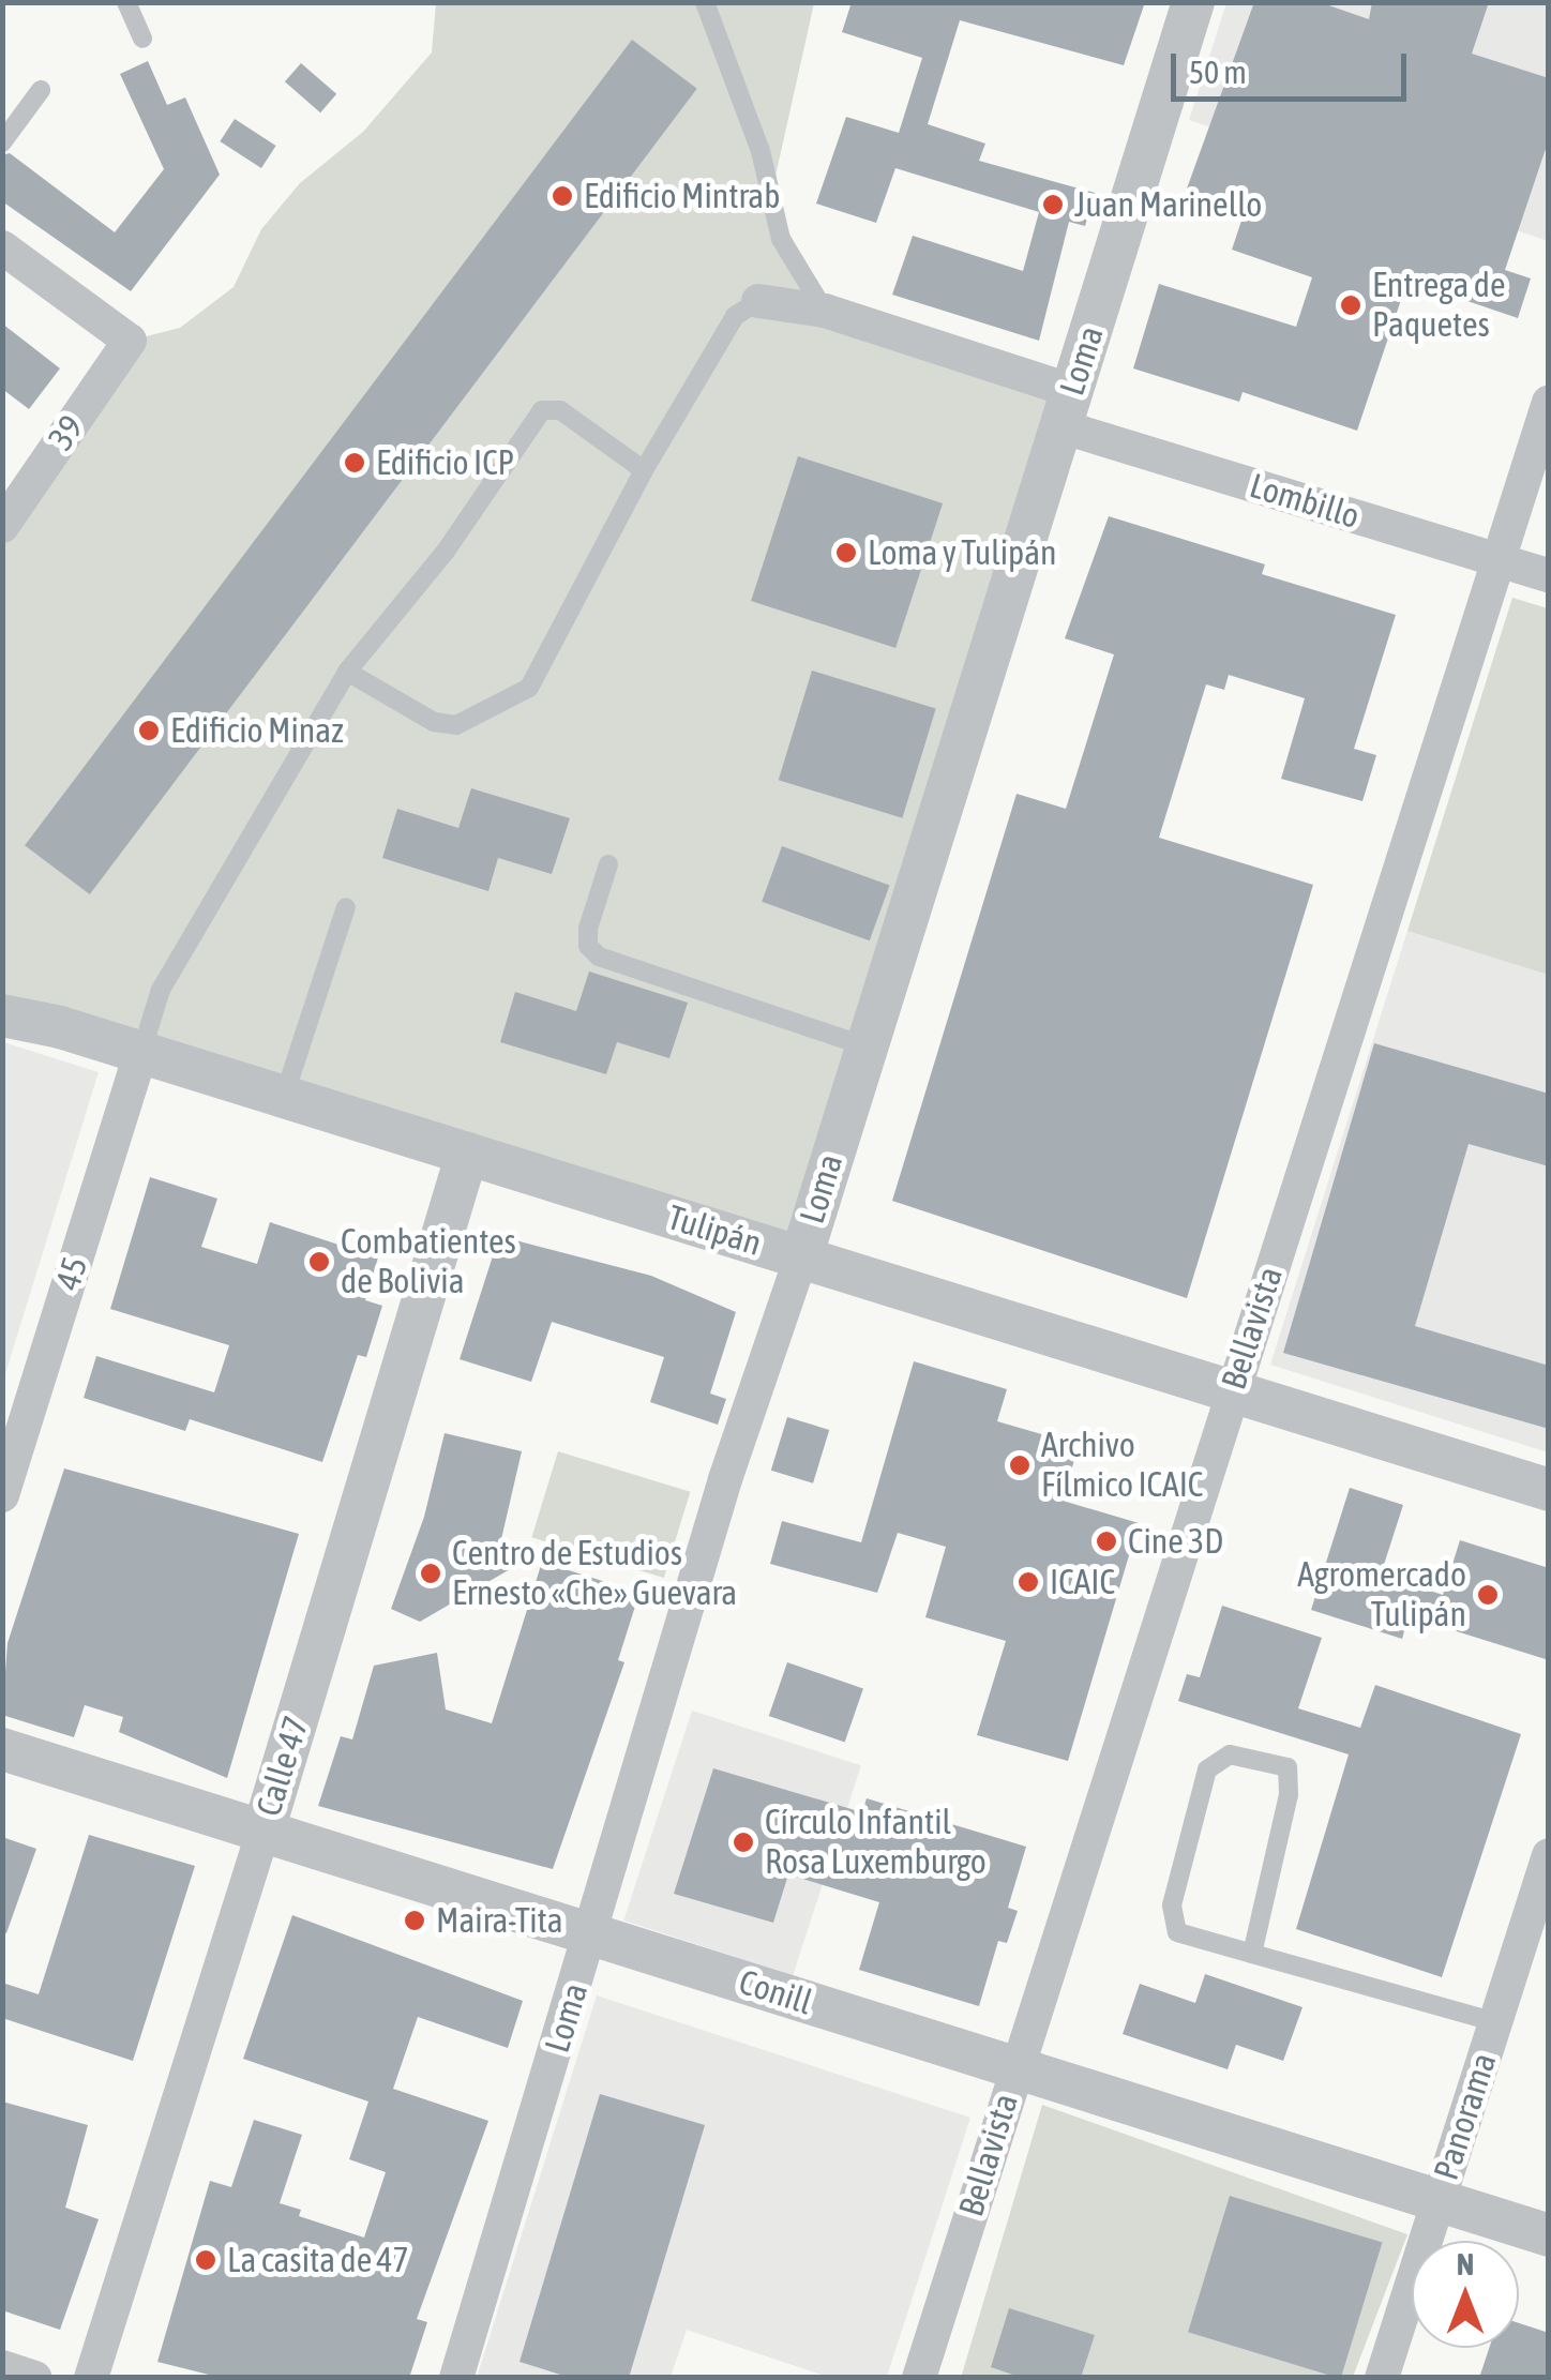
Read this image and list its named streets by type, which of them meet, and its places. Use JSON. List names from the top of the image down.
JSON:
{
  "streets": {
    "street": [
      "Loma",
      "39",
      "Lombillo",
      "Tulipán",
      "45",
      "Bellavista",
      "Calle 47",
      "Conill",
      "Panorama"
    ]
  },
  "crossings": [
    ["Loma", "Lombillo"],
    ["Loma", "Tulipán"],
    ["Loma", "Conill"],
    ["Lombillo", "Bellavista"],
    ["Tulipán", "45"],
    ["Tulipán", "Bellavista"],
    ["Tulipán", "Calle 47"],
    ["Bellavista", "Conill"],
    ["Calle 47", "Conill"],
    ["Conill", "Panorama"]
  ],
  "places": [
    "Edificio Mintrab",
    "Juan Marinello",
    "Entrega de Paquetes",
    "Edificio ICP",
    "Loma y Tulipán",
    "Edificio Minaz",
    "Combatientes de Bolivia",
    "Archivo Fílmico ICAIC",
    "Cine 3D",
    "Centro de Estudios Ernesto «Che» Guevara",
    "ICAIC",
    "Agromercado Tulipán",
    "Círculo Infantil Rosa Luxemburgo",
    "Maira-Tita",
    "La casita de 47"
  ],
  "scale_bar": "50 m",
  "north": "top"
}
